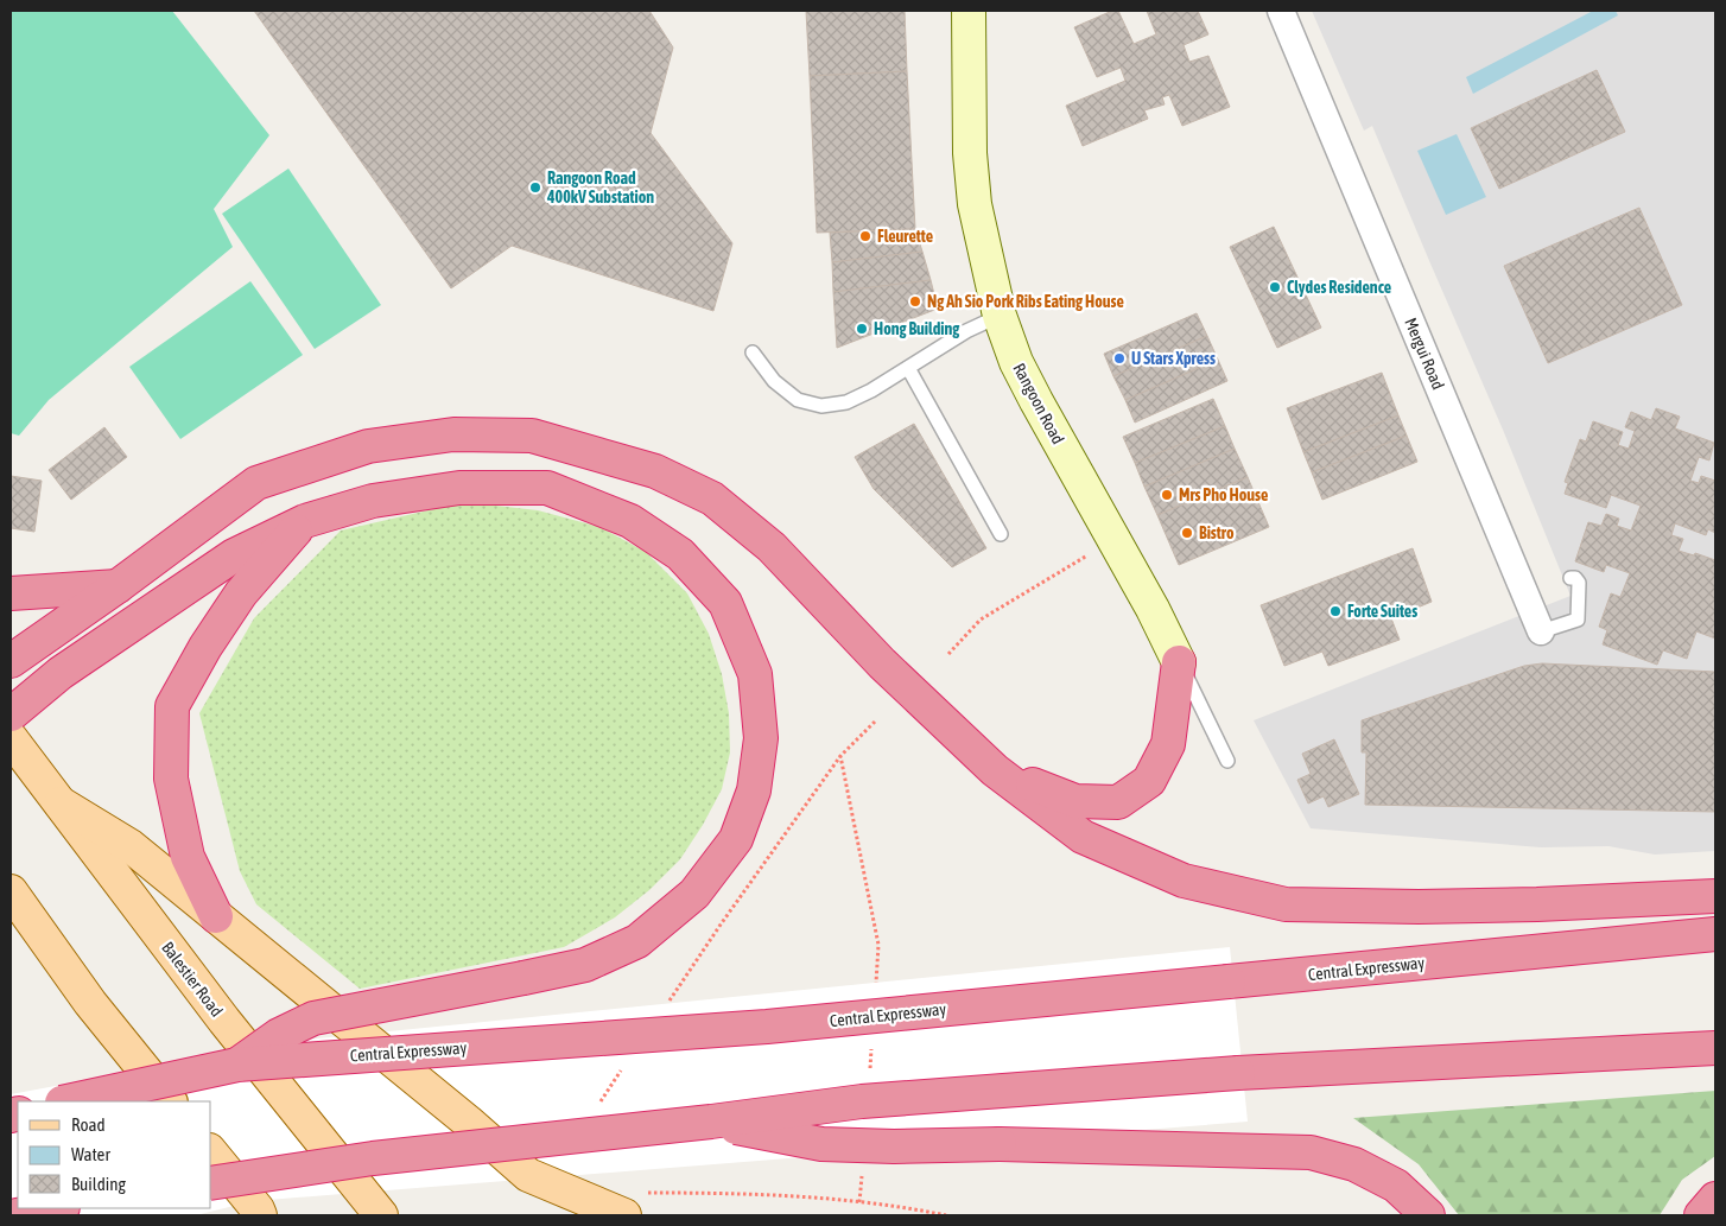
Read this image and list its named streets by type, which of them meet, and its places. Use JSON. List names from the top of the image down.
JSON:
{
  "streets": {
    "highway": ["Central Expressway"],
    "main road": ["Balestier Road"],
    "street": ["Mergui Road", "Rangoon Road"]
  },
  "places": [
    "Rangoon Road 400kV Substation",
    "Fleurette",
    "Clydes Residence",
    "Ng Ah Sio Pork Ribs Eating House",
    "Hong Building",
    "U Stars Xpress",
    "Mrs Pho House",
    "Bistro",
    "Forte Suites"
  ],
  "legend": ["Road", "Water", "Building"]
}
